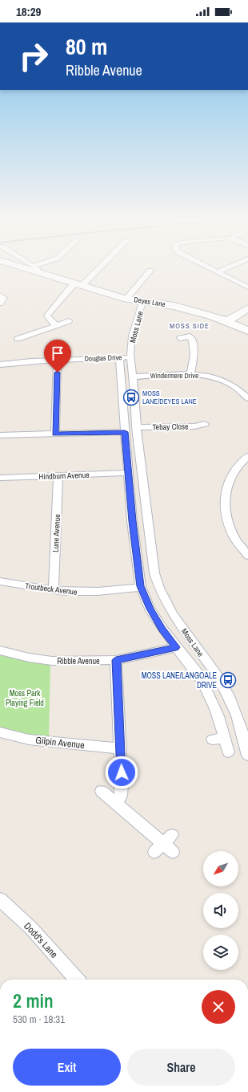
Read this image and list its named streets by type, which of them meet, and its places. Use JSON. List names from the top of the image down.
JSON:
{
  "streets": {
    "street": [
      "Deyes Lane",
      "Moss Lane",
      "Douglas Drive",
      "Windermere Drive",
      "Tebay Close",
      "Hindburn Avenue",
      "Lune Avenue",
      "Troutbeck Avenue",
      "Ribble Avenue",
      "Gilpin Avenue",
      "Dodd's Lane"
    ]
  },
  "crossings": [
    ["Deyes Lane", "Moss Lane"],
    ["Moss Lane", "Douglas Drive"],
    ["Moss Lane", "Windermere Drive"],
    ["Moss Lane", "Tebay Close"],
    ["Hindburn Avenue", "Lune Avenue"],
    ["Lune Avenue", "Troutbeck Avenue"]
  ],
  "districts": ["MOSS SIDE"],
  "parks": ["Moss Park Playing Field"],
  "places": {
    "bus stop": ["MOSS LANE/DEYES LANE", "MOSS LANE/LANGOALE DRIVE"]
  },
  "north": "bottom left",
  "page": {
    "status": "18:29",
    "turn": ["80 m", "Ribble Avenue"],
    "heading": ["2 min", "530 m · 18:31"],
    "buttons": ["Exit", "Share"]
  }
}
